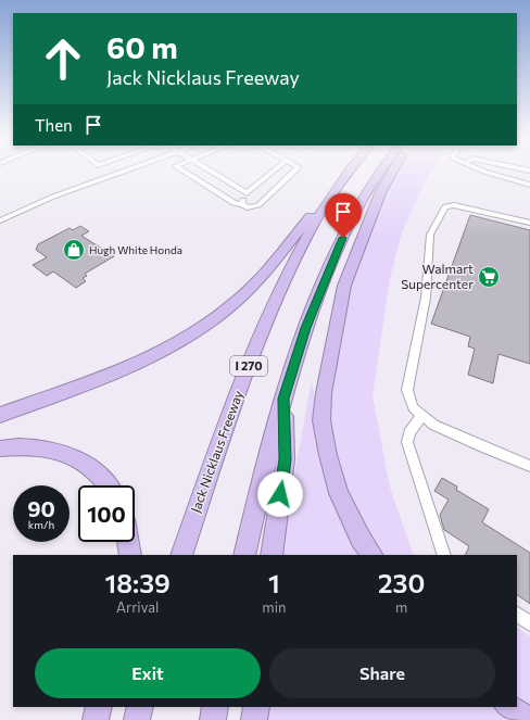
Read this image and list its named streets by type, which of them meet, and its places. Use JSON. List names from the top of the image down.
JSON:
{
  "streets": {
    "highway": ["I 270", "Jack Nicklaus Freeway"]
  },
  "places": {
    "shop": ["Hugh White Honda"],
    "supermarket": ["Walmart Supercenter"]
  },
  "page": {
    "turn": ["60 m", "Jack Nicklaus Freeway"],
    "then": "Then",
    "speed": "90 km/h",
    "limit": "100",
    "eta": [
      "18:39",
      "Arrival",
      "1",
      "min",
      "230",
      "m"
    ],
    "buttons": ["Exit", "Share"]
  }
}
